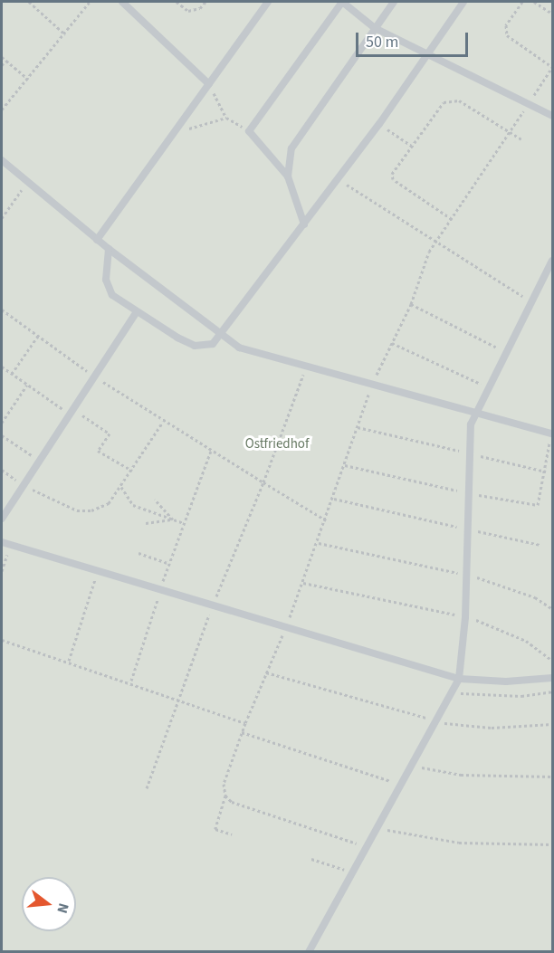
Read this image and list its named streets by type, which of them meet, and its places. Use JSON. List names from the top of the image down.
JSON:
{
  "parks": ["Ostfriedhof"],
  "scale_bar": "50 m",
  "north": "right"
}
